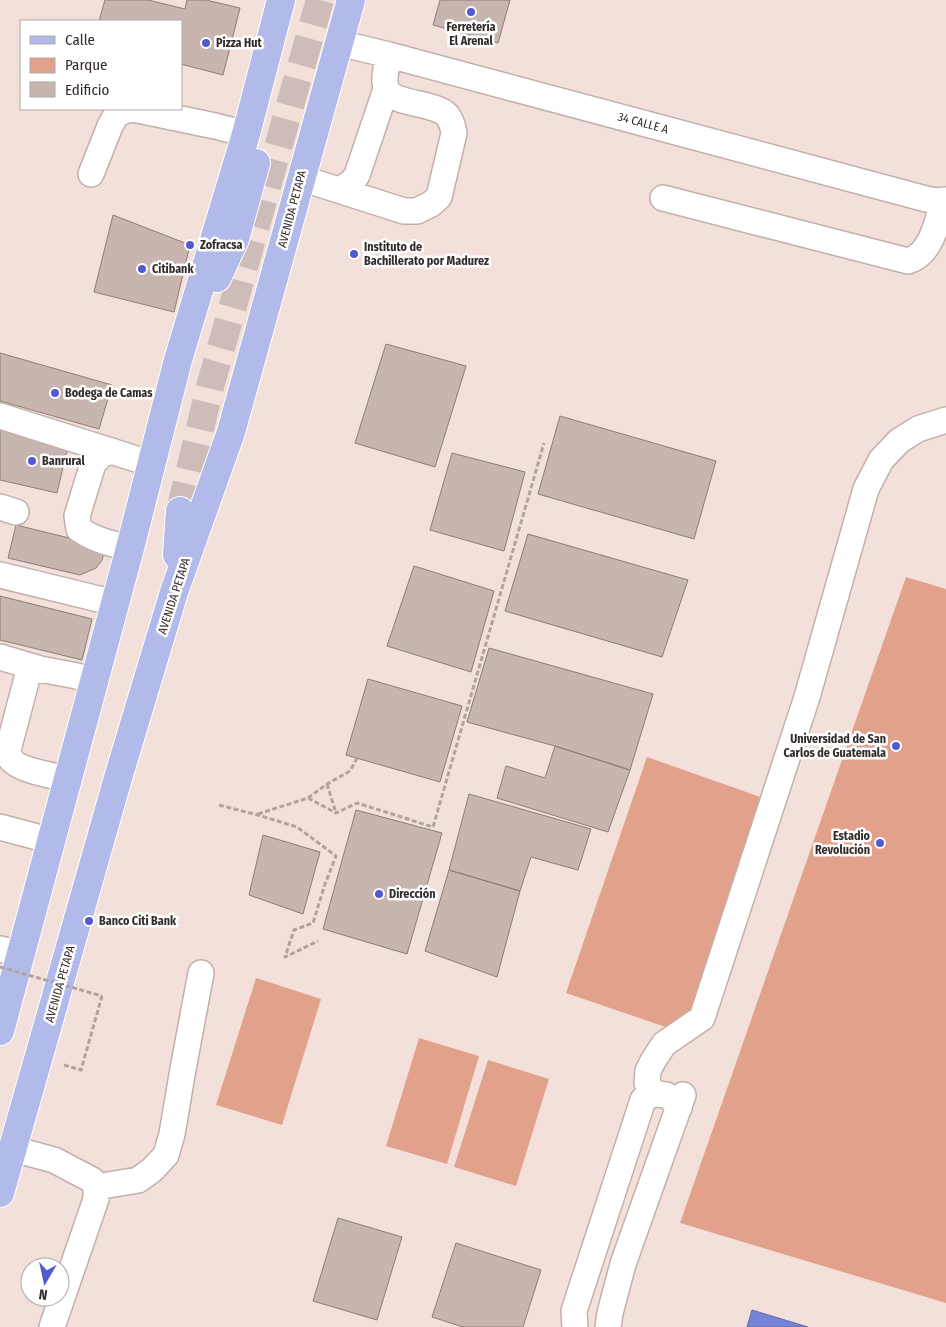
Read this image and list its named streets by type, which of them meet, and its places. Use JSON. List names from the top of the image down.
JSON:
{
  "streets": {
    "main road": ["AVENIDA PETAPA"],
    "street": ["34 CALLE A"]
  },
  "crossings": [
    ["34 CALLE A", "AVENIDA PETAPA"]
  ],
  "places": [
    "Ferretería El Arenal",
    "Pizza Hut",
    "Zofracsa",
    "Instituto de Bachillerato por Madurez",
    "Citibank",
    "Bodega de Camas",
    "Banrural",
    "Universidad de San Carlos de Guatemala",
    "Estadio Revolución",
    "Dirección",
    "Banco Citi Bank"
  ],
  "legend": ["Calle", "Parque", "Edificio"],
  "north": "bottom"
}
